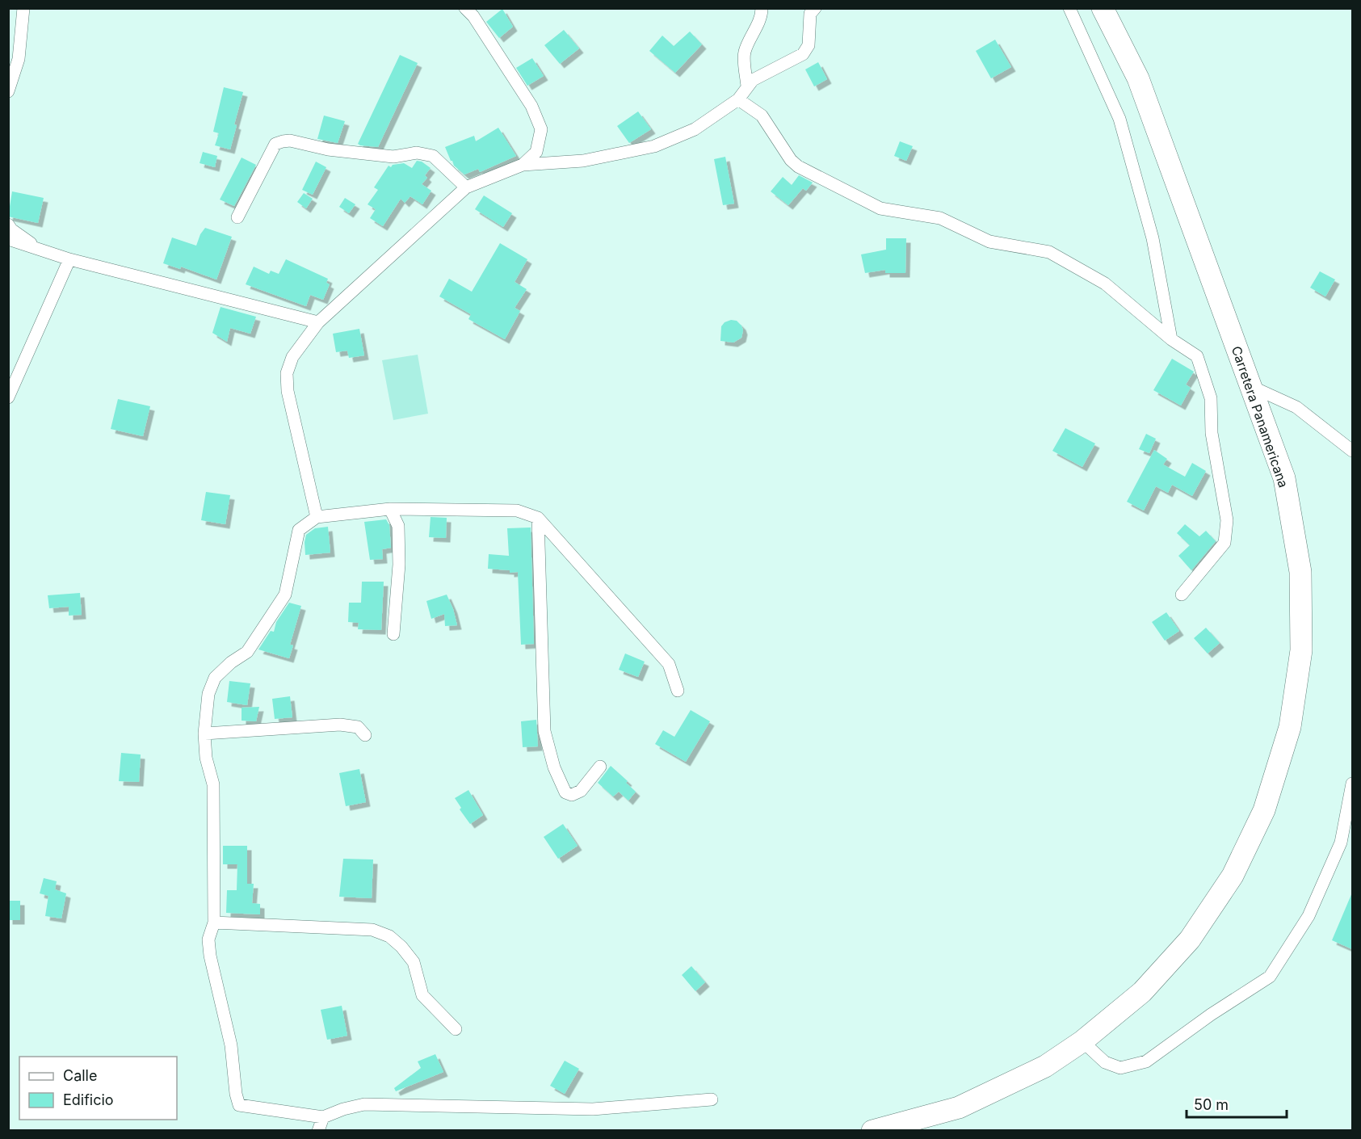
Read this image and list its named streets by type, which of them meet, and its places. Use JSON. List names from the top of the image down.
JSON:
{
  "streets": {
    "highway": ["Carretera Panamericana"]
  },
  "legend": ["Calle", "Edificio"],
  "scale_bar": "50 m"
}
